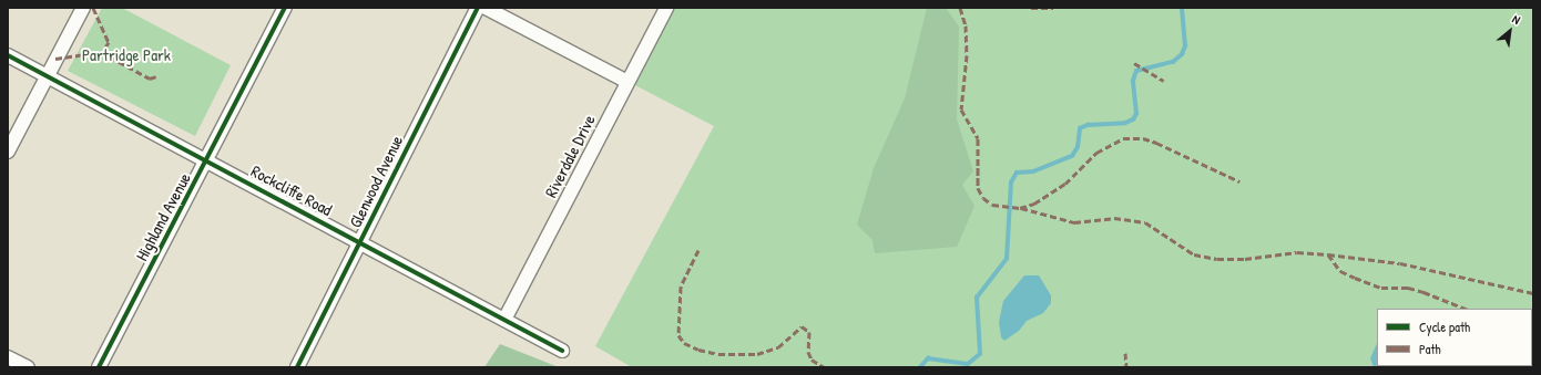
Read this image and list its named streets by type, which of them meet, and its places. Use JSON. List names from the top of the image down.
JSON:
{
  "streets": {
    "street": [
      "Riverdale Drive",
      "Glenwood Avenue",
      "Rockcliffe Road",
      "Highland Avenue"
    ]
  },
  "crossings": [
    ["Riverdale Drive", "Rockcliffe Road"],
    ["Glenwood Avenue", "Rockcliffe Road"],
    ["Rockcliffe Road", "Highland Avenue"]
  ],
  "parks": ["Partridge Park"],
  "legend": ["Cycle path", "Path"],
  "north": "top right"
}
